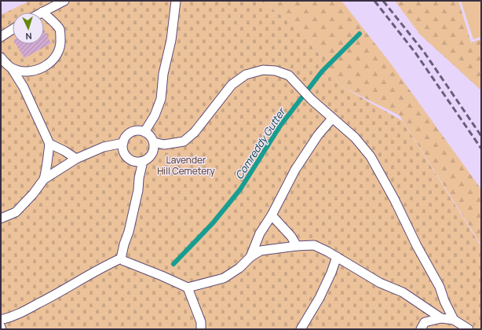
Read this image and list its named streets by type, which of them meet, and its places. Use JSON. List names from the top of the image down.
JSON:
{
  "water": ["Comreddy Gutter"],
  "parks": ["Lavender Hill Cemetery"],
  "north": "bottom"
}
